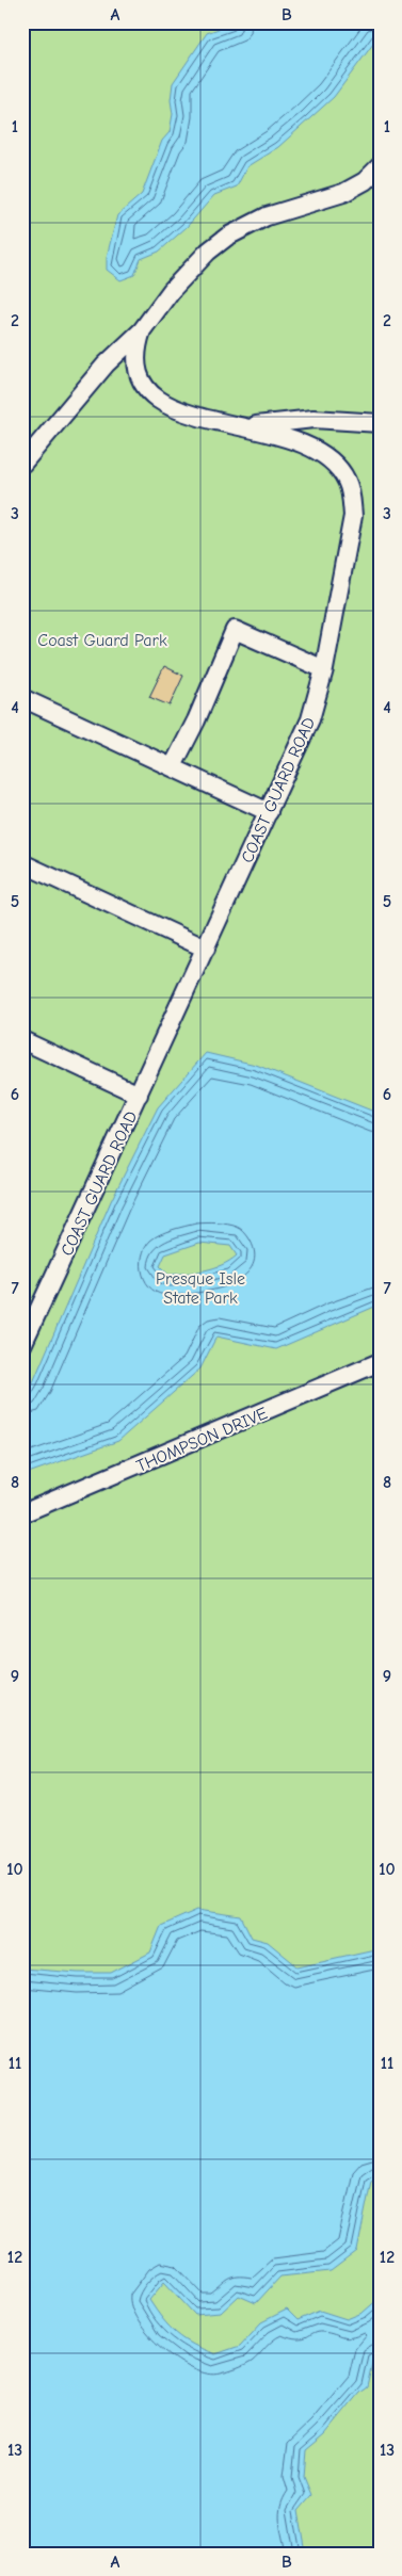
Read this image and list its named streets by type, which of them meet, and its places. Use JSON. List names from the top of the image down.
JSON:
{
  "streets": {
    "street": ["COAST GUARD ROAD", "THOMPSON DRIVE"]
  },
  "parks": ["Coast Guard Park", "Presque Isle State Park"],
  "grid": {
    "columns": ["A", "B"],
    "rows": [
      "1",
      "2",
      "3",
      "4",
      "5",
      "6",
      "7",
      "8",
      "9",
      "10",
      "11",
      "12",
      "13"
    ]
  }
}
